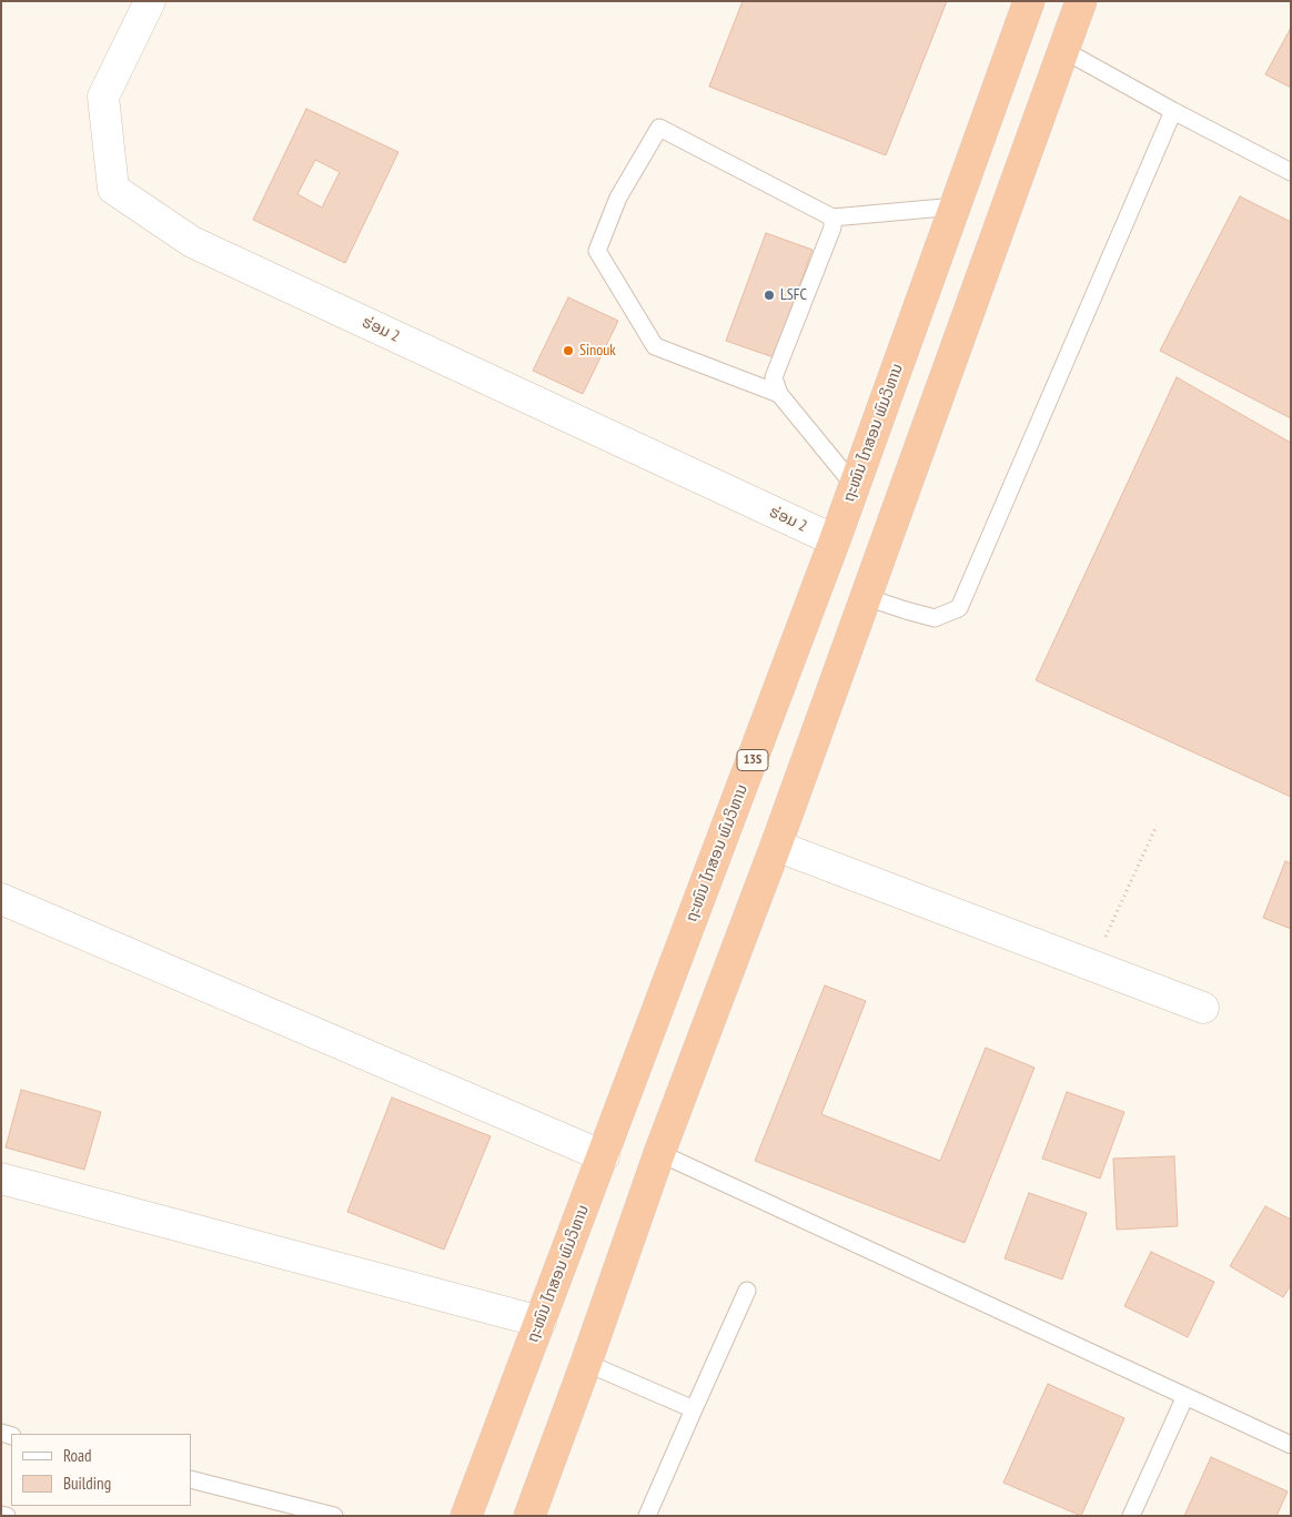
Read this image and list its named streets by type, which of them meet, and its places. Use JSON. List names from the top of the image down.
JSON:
{
  "streets": {
    "highway": ["ຖະໜົນ ໄກສອນ ພົມວິຫານ", "13S"],
    "street": ["ຮ່ອມ 2"]
  },
  "crossings": [
    ["ຮ່ອມ 2", "ຖະໜົນ ໄກສອນ ພົມວິຫານ"]
  ],
  "places": ["LSFC", "Sinouk"],
  "legend": ["Road", "Building"]
}
